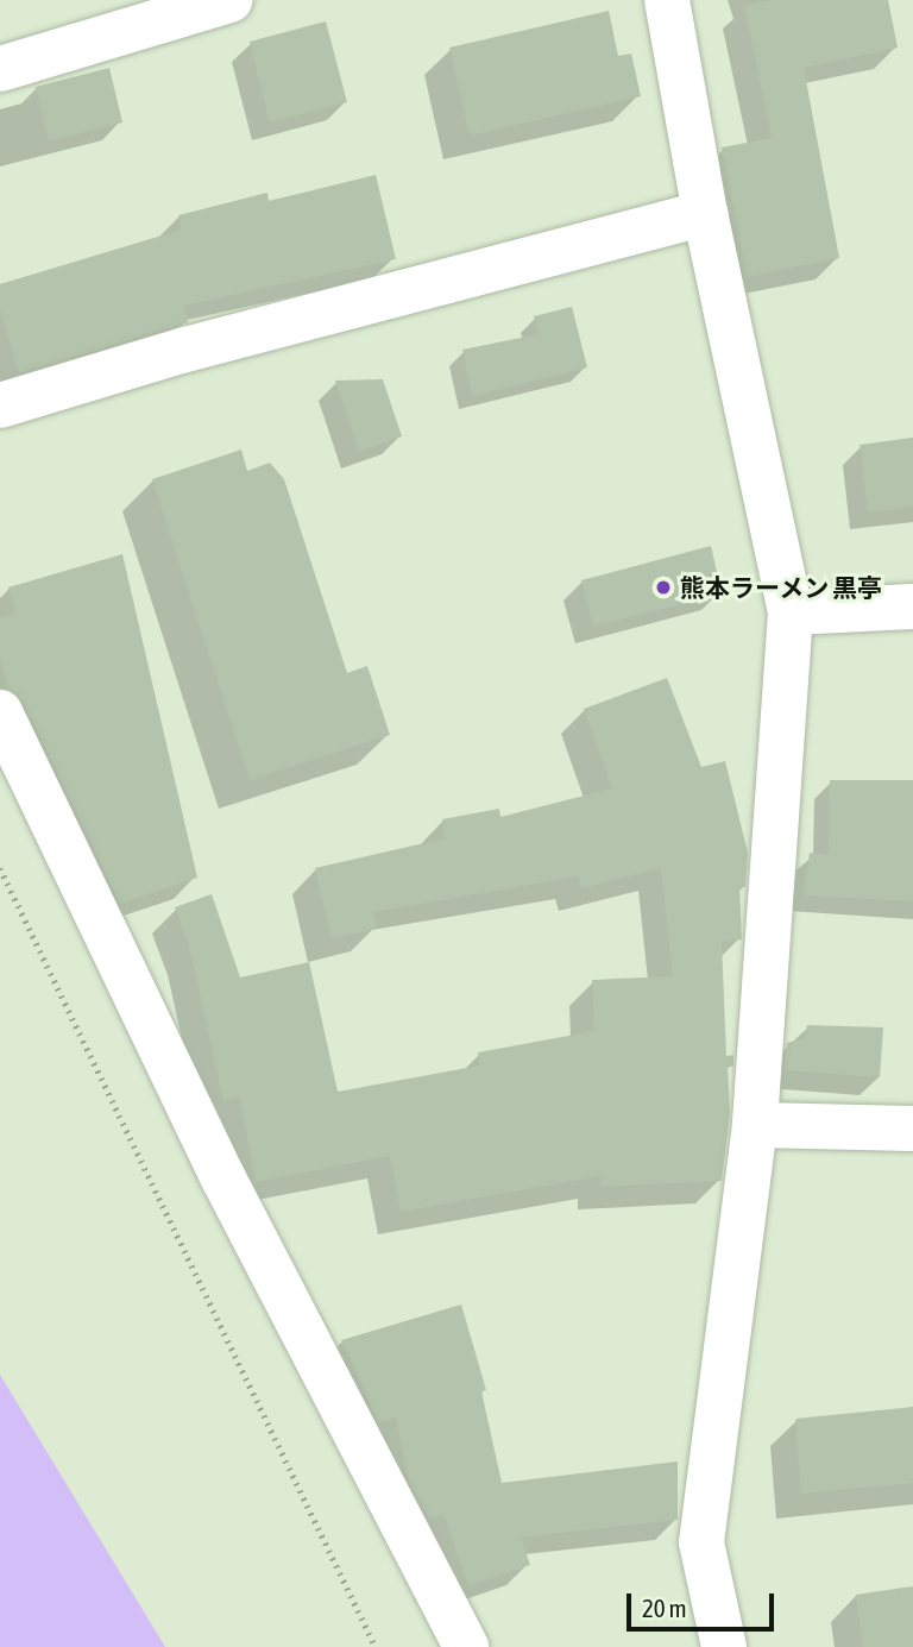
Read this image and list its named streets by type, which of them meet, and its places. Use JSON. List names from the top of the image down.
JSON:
{
  "places": ["熊本ラーメン 黒亭"],
  "scale_bar": "20 m"
}
